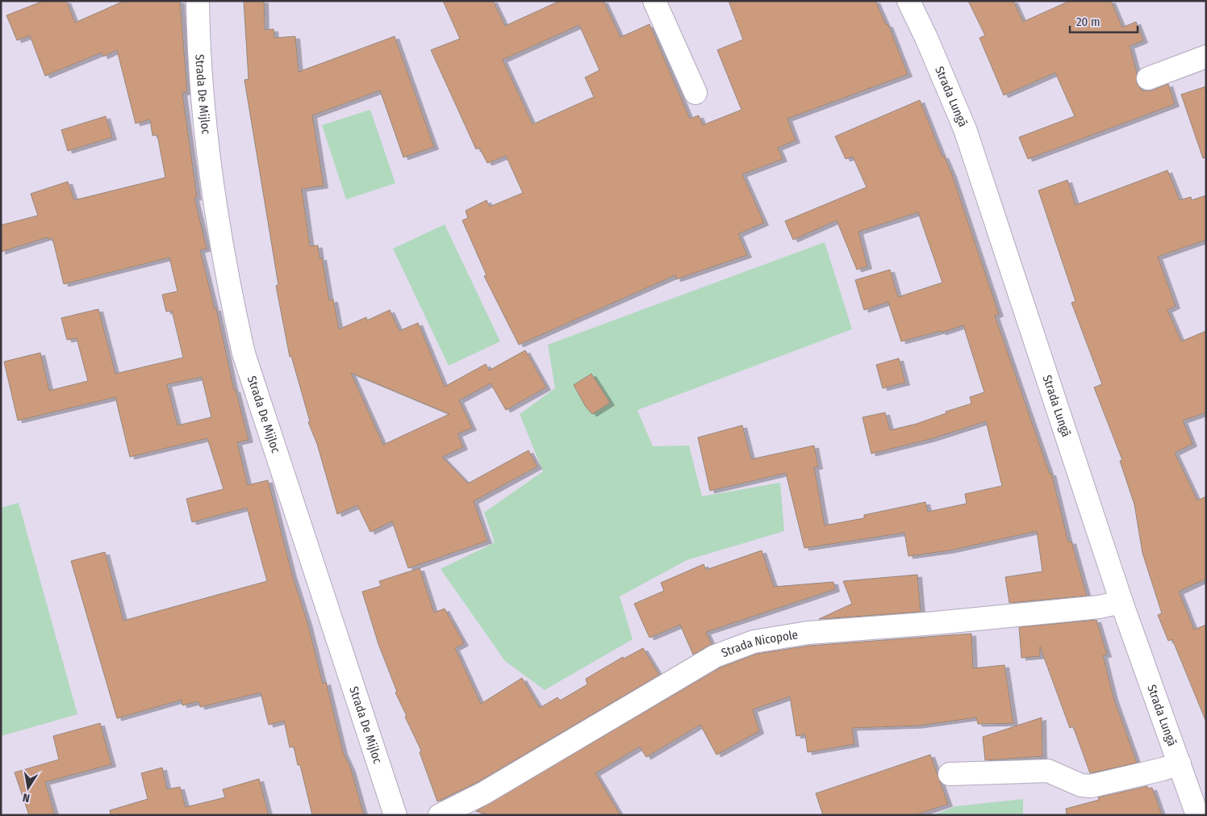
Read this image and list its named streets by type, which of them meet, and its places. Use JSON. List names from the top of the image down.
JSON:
{
  "streets": {
    "main road": ["Strada De Mijloc", "Strada Lungă", "Strada Nicopole"]
  },
  "crossings": [
    ["Strada Lungă", "Strada Nicopole"]
  ],
  "scale_bar": "20 m",
  "north": "bottom"
}
